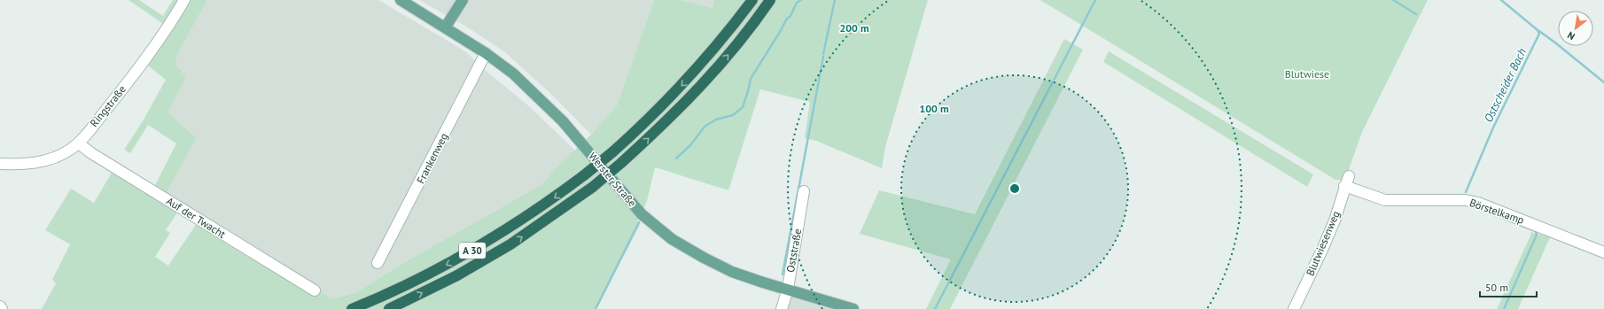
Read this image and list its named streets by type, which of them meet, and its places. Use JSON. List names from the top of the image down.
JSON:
{
  "streets": {
    "highway": ["A 30"],
    "main road": ["Werster Straße"],
    "street": [
      "Ringstraße",
      "Frankenweg",
      "Börstelkamp",
      "Auf der Twacht",
      "Blutwiesenweg",
      "Oststraße"
    ]
  },
  "crossings": [
    ["Ringstraße", "Auf der Twacht"],
    ["Frankenweg", "Werster Straße"],
    ["Werster Straße", "Oststraße"],
    ["Börstelkamp", "Blutwiesenweg"]
  ],
  "water": ["Ostscheider Bach"],
  "parks": ["Blutwiese"],
  "scale_bar": "50 m",
  "north": "bottom left",
  "rings": ["200 m", "100 m"]
}
